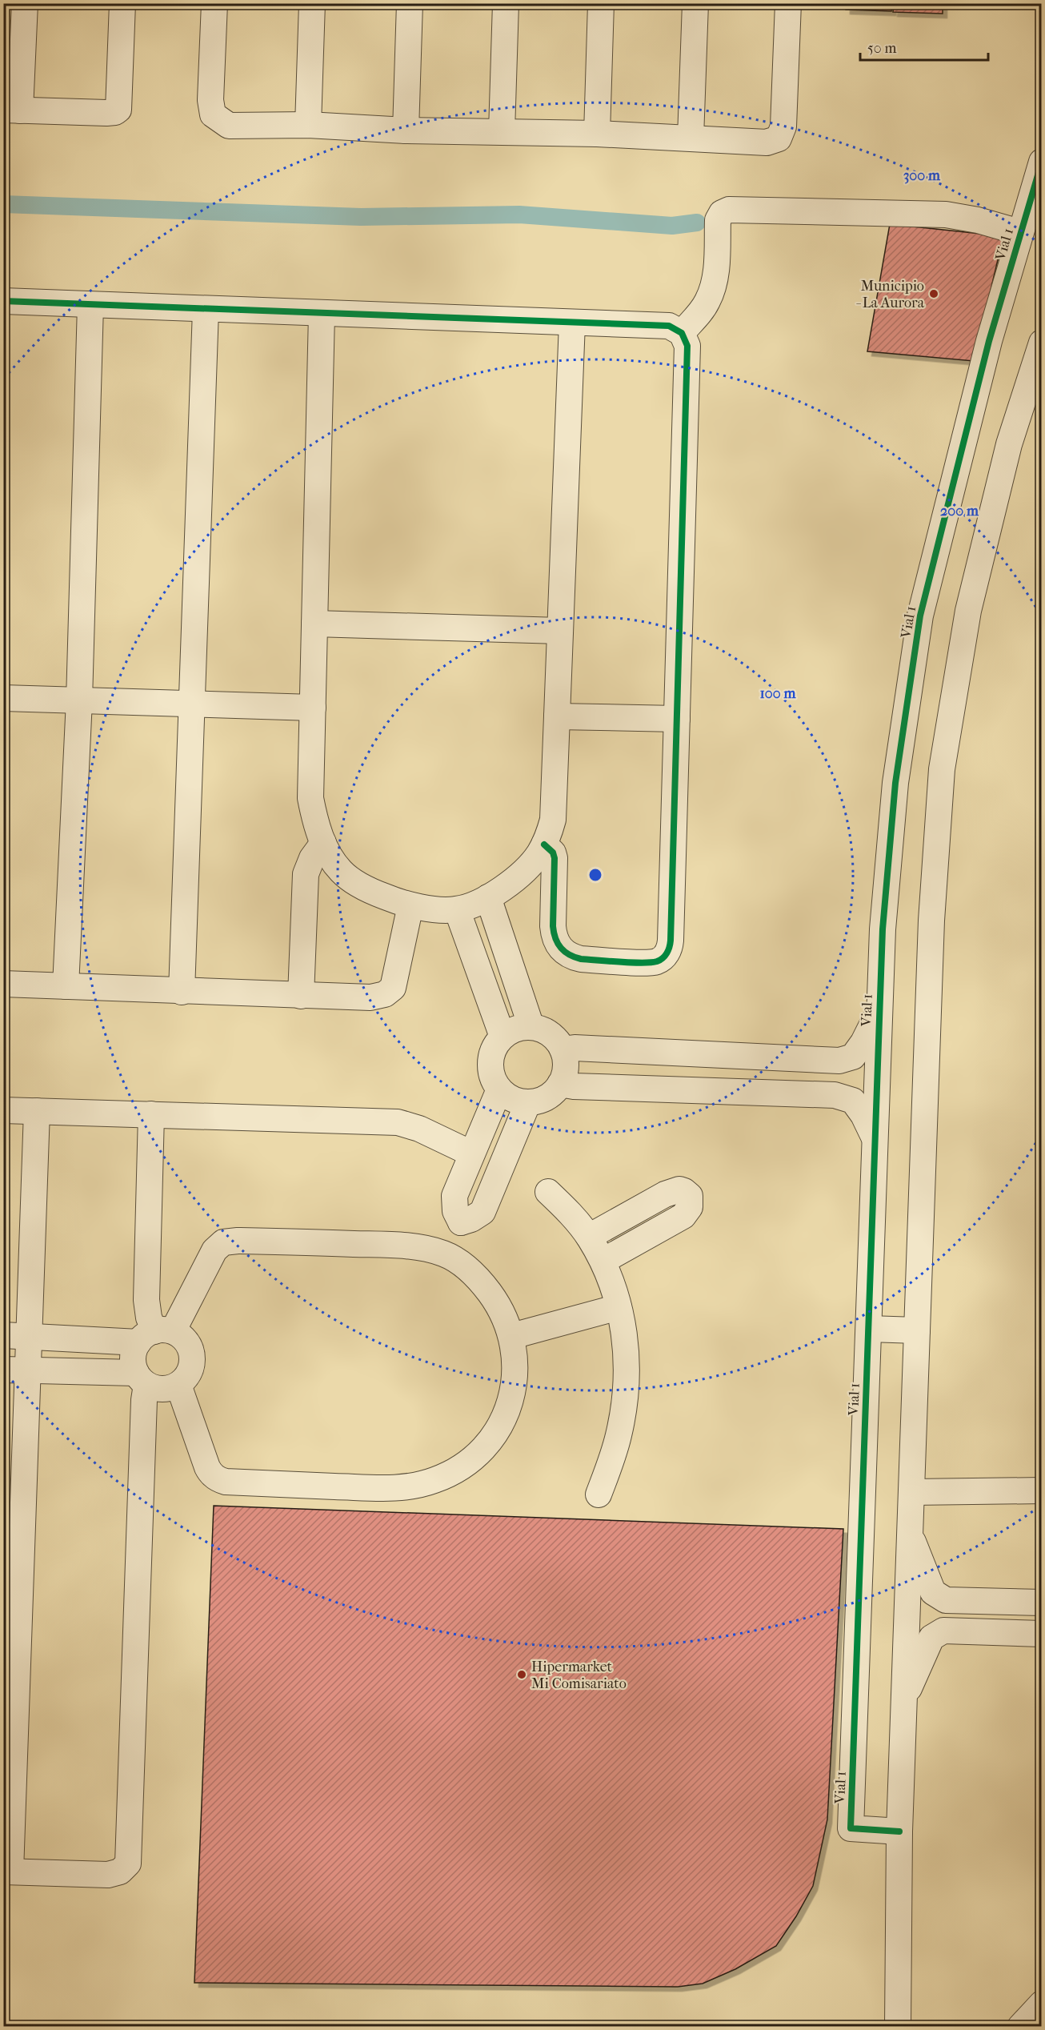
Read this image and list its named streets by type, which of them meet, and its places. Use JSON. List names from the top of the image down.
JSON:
{
  "streets": {
    "street": ["Vial 1"]
  },
  "places": ["Municipio - La Aurora", "Hipermarket Mi Comisariato"],
  "scale_bar": "50 m",
  "rings": ["300 m", "200 m", "100 m"]
}
